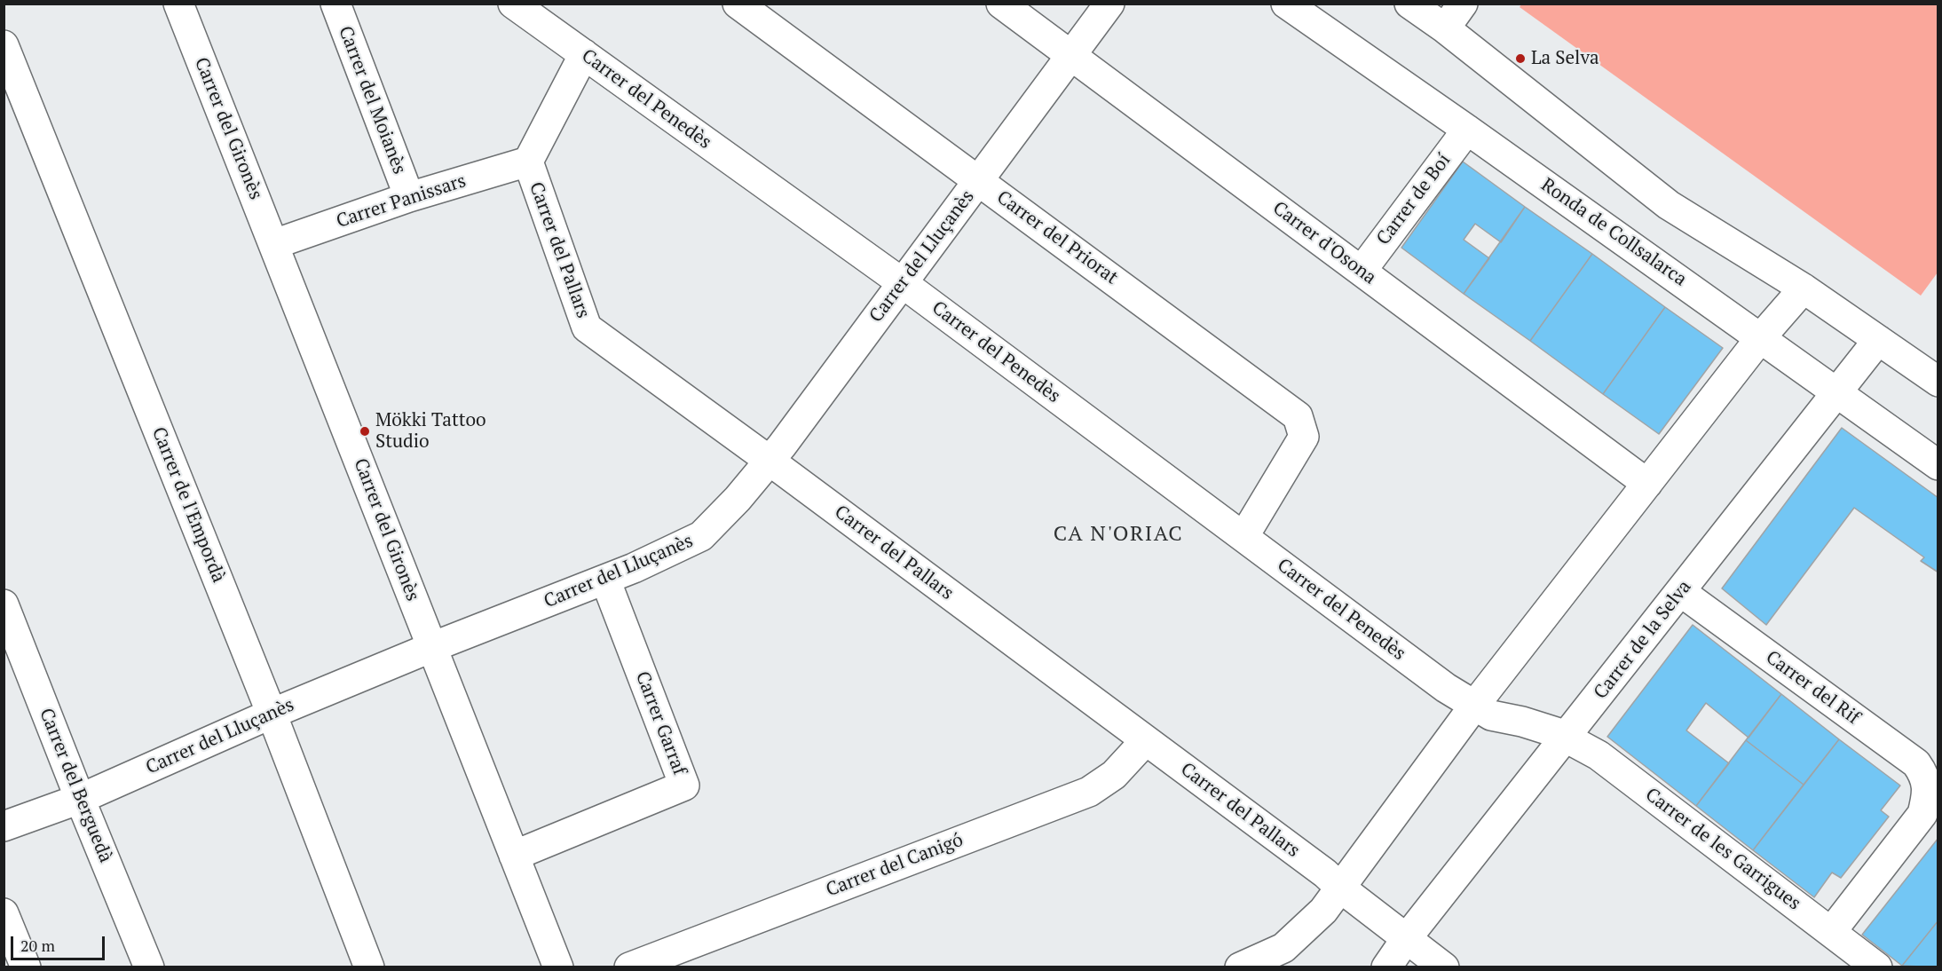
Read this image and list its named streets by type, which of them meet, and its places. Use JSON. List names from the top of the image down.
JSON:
{
  "streets": {
    "street": [
      "Carrer del Penedès",
      "Carrer del Moianès",
      "Carrer del Gironès",
      "Carrer de Boí",
      "Carrer Panissars",
      "Ronda de Collsalarca",
      "Carrer del Priorat",
      "Carrer d'Osona",
      "Carrer del Pallars",
      "Carrer del Lluçanès",
      "Carrer de l'Empordà",
      "Carrer de la Selva",
      "Carrer del Rif",
      "Carrer Garraf",
      "Carrer del Berguedà",
      "Carrer de les Garrigues",
      "Carrer del Canigó"
    ]
  },
  "crossings": [
    ["Carrer del Penedès", "Carrer del Priorat"],
    ["Carrer del Penedès", "Carrer del Lluçanès"],
    ["Carrer del Penedès", "Carrer de la Selva"],
    ["Carrer del Penedès", "Carrer de les Garrigues"],
    ["Carrer del Moianès", "Carrer Panissars"],
    ["Carrer del Gironès", "Carrer Panissars"],
    ["Carrer del Gironès", "Carrer del Lluçanès"],
    ["Carrer del Gironès", "Carrer Garraf"],
    ["Carrer de Boí", "Ronda de Collsalarca"],
    ["Carrer de Boí", "Carrer d'Osona"],
    ["Carrer Panissars", "Carrer del Pallars"],
    ["Ronda de Collsalarca", "Carrer de la Selva"],
    ["Carrer del Priorat", "Carrer del Lluçanès"],
    ["Carrer d'Osona", "Carrer del Lluçanès"],
    ["Carrer del Pallars", "Carrer del Lluçanès"],
    ["Carrer del Pallars", "Carrer de la Selva"],
    ["Carrer del Pallars", "Carrer del Canigó"],
    ["Carrer del Lluçanès", "Carrer de l'Empordà"],
    ["Carrer del Lluçanès", "Carrer Garraf"],
    ["Carrer del Lluçanès", "Carrer del Berguedà"],
    ["Carrer de la Selva", "Carrer del Rif"],
    ["Carrer de la Selva", "Carrer de les Garrigues"],
    ["Carrer del Rif", "Carrer de les Garrigues"]
  ],
  "districts": ["CA N'ORIAC"],
  "places": ["La Selva", "Mökki Tattoo Studio"],
  "scale_bar": "20 m"
}
